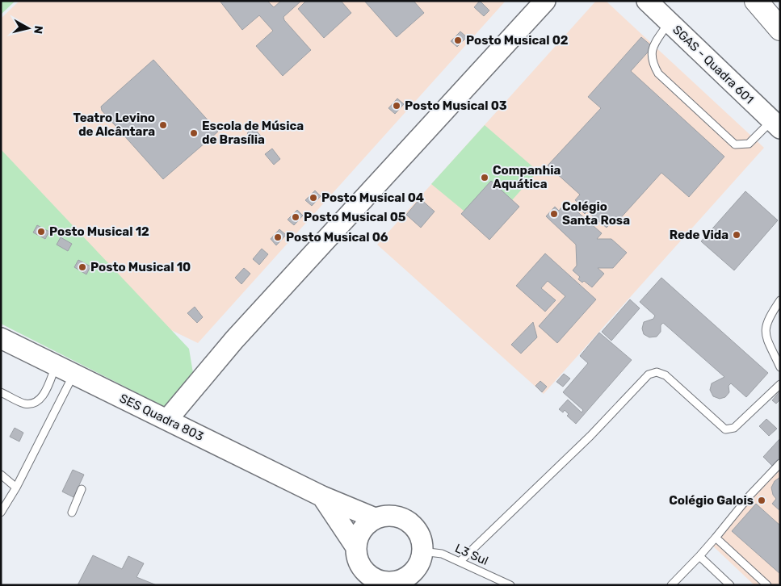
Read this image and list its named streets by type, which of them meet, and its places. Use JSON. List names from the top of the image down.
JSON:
{
  "streets": {
    "street": ["SGAS - Quadra 601", "SES Quadra 803"],
    "lane": ["L3 Sul"]
  },
  "crossings": [
    ["SES Quadra 803", "L3 Sul"]
  ],
  "places": [
    "Posto Musical 02",
    "Posto Musical 03",
    "Teatro Levino de Alcântara",
    "Escola de Música de Brasília",
    "Companhia Aquática",
    "Posto Musical 04",
    "Colégio Santa Rosa",
    "Posto Musical 05",
    "Posto Musical 12",
    "Rede Vida",
    "Posto Musical 06",
    "Posto Musical 10",
    "Colégio Galois"
  ],
  "north": "right"
}
